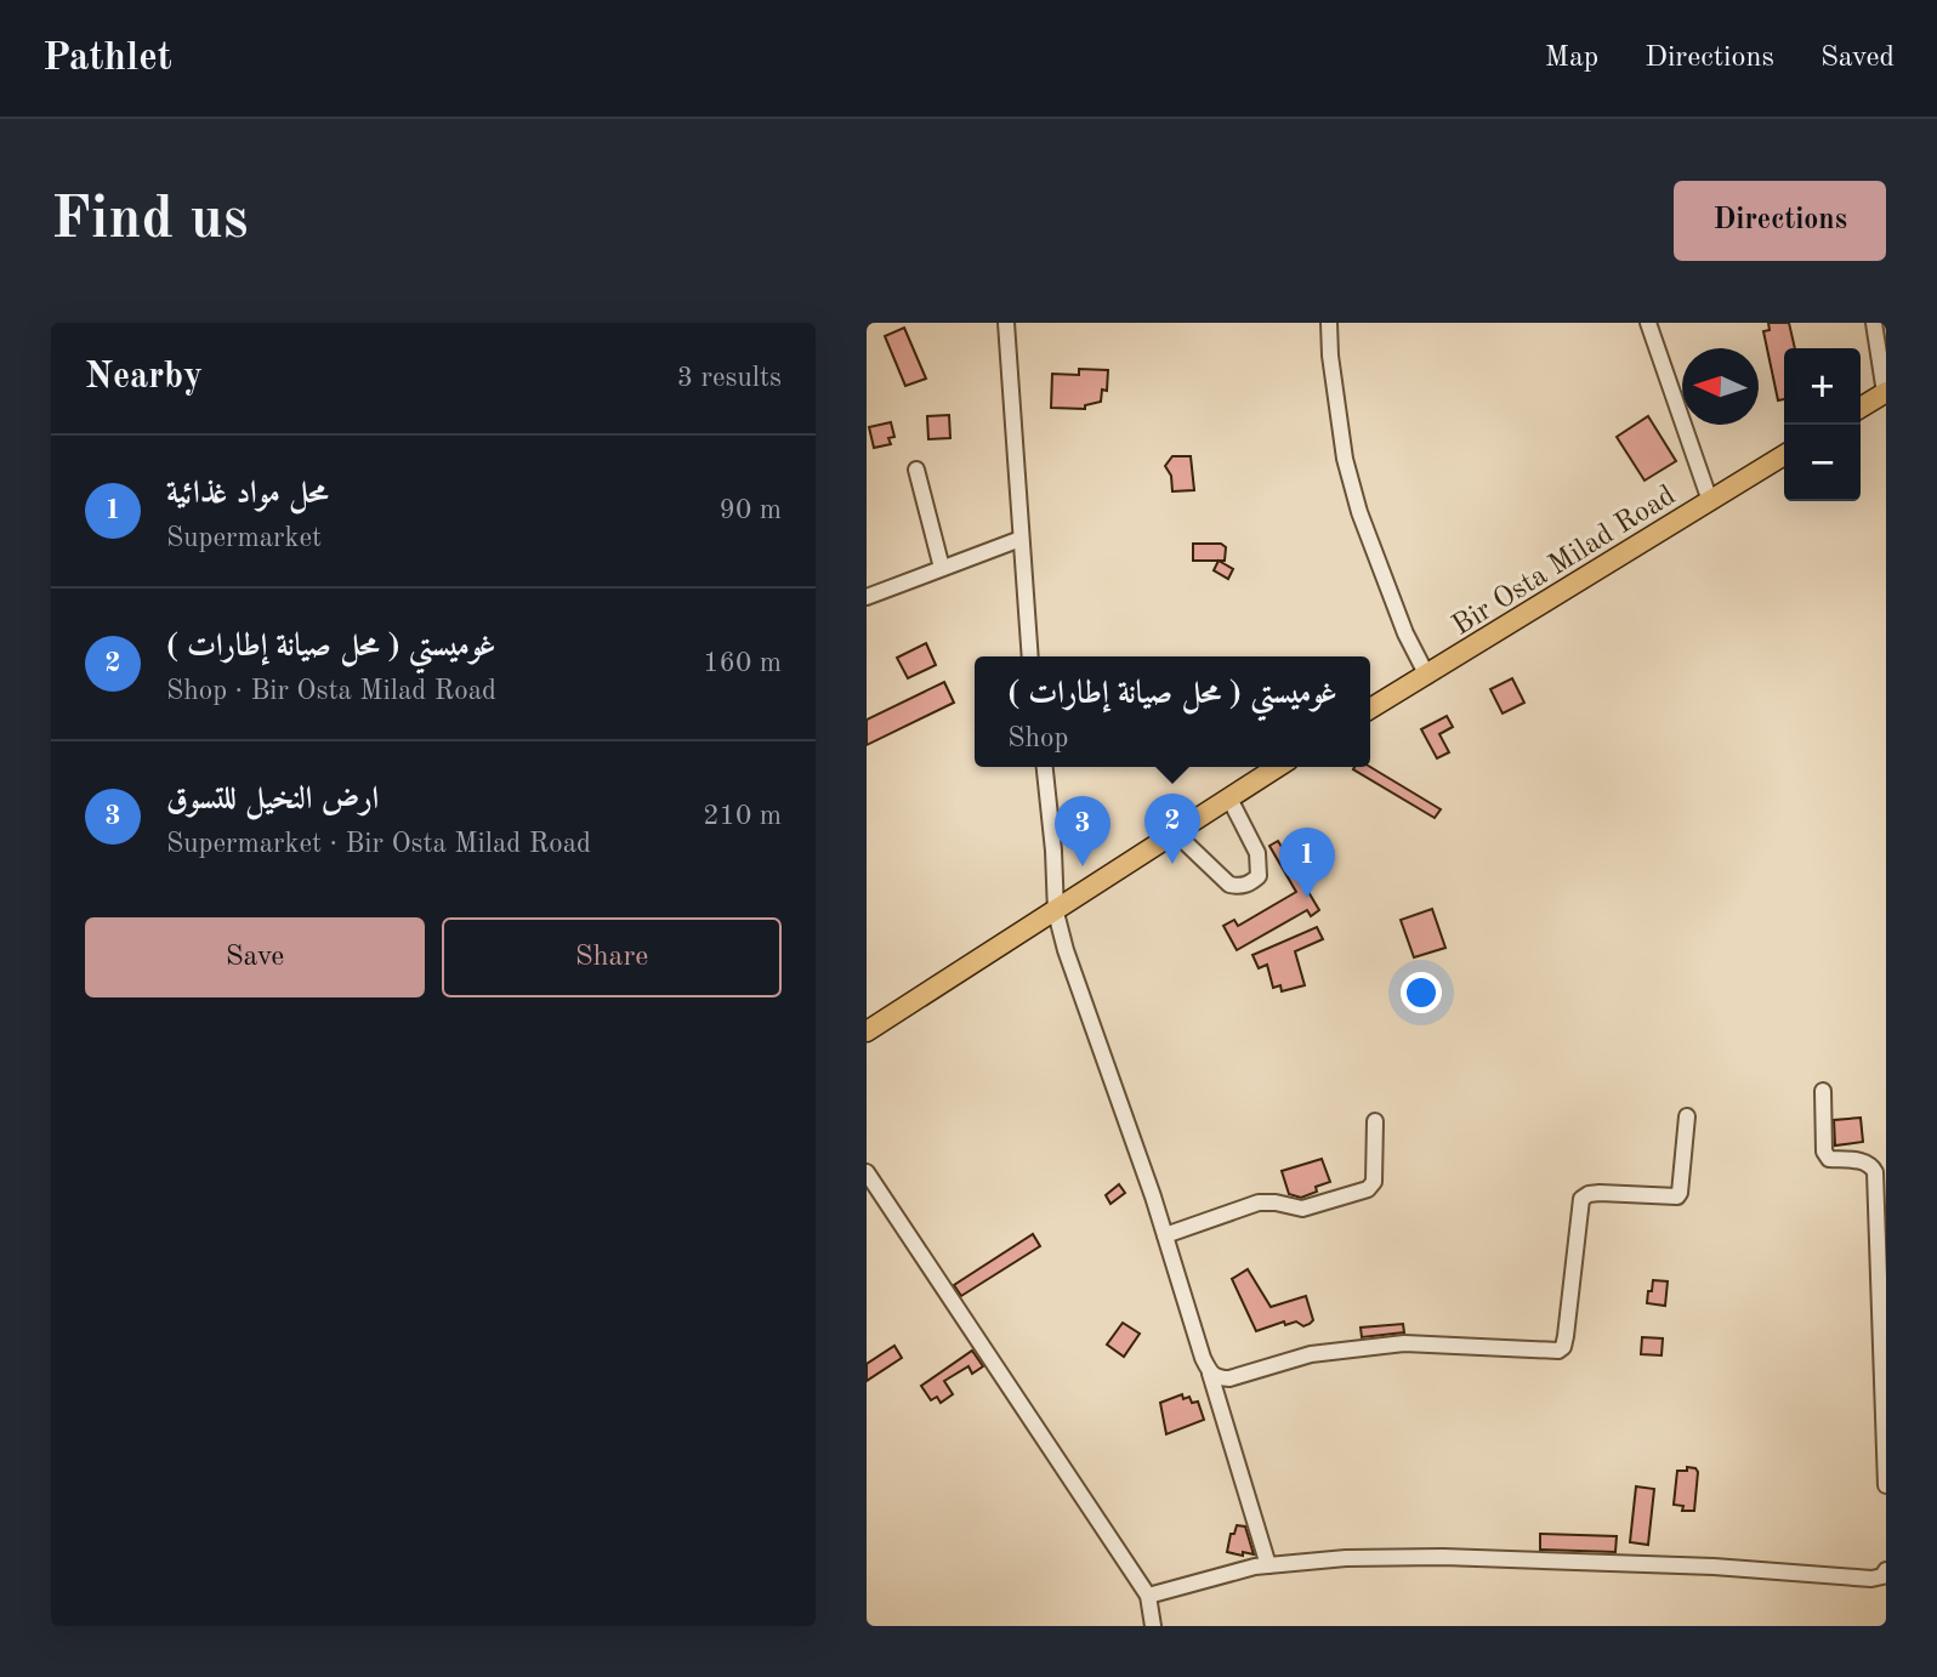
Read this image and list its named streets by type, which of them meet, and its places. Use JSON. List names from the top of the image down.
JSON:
{
  "streets": {
    "main road": ["Bir Osta Milad Road"]
  },
  "north": "left",
  "page": {
    "header": "Pathlet",
    "nav": ["Map", "Directions", "Saved"],
    "buttons": [
      "Directions",
      ["Save", "Share"]
    ],
    "title": "Find us",
    "heading": ["Nearby", "3 results"],
    "map_buttons": ["+", "−"],
    "list": [
      {
        "mark": "1",
        "name": "محل مواد غذائية",
        "note": "Supermarket",
        "value": "90 m"
      },
      {
        "mark": "2",
        "name": "غوميستي ( محل صيانة إطارات )",
        "note": "Shop · Bir Osta Milad Road",
        "value": "160 m"
      },
      {
        "mark": "3",
        "name": "ارض النخيل للتسوق",
        "note": "Supermarket · Bir Osta Milad Road",
        "value": "210 m"
      }
    ],
    "popup": ["غوميستي ( محل صيانة إطارات )", "Shop"],
    "pins": ["2", "3", "1"]
  }
}
